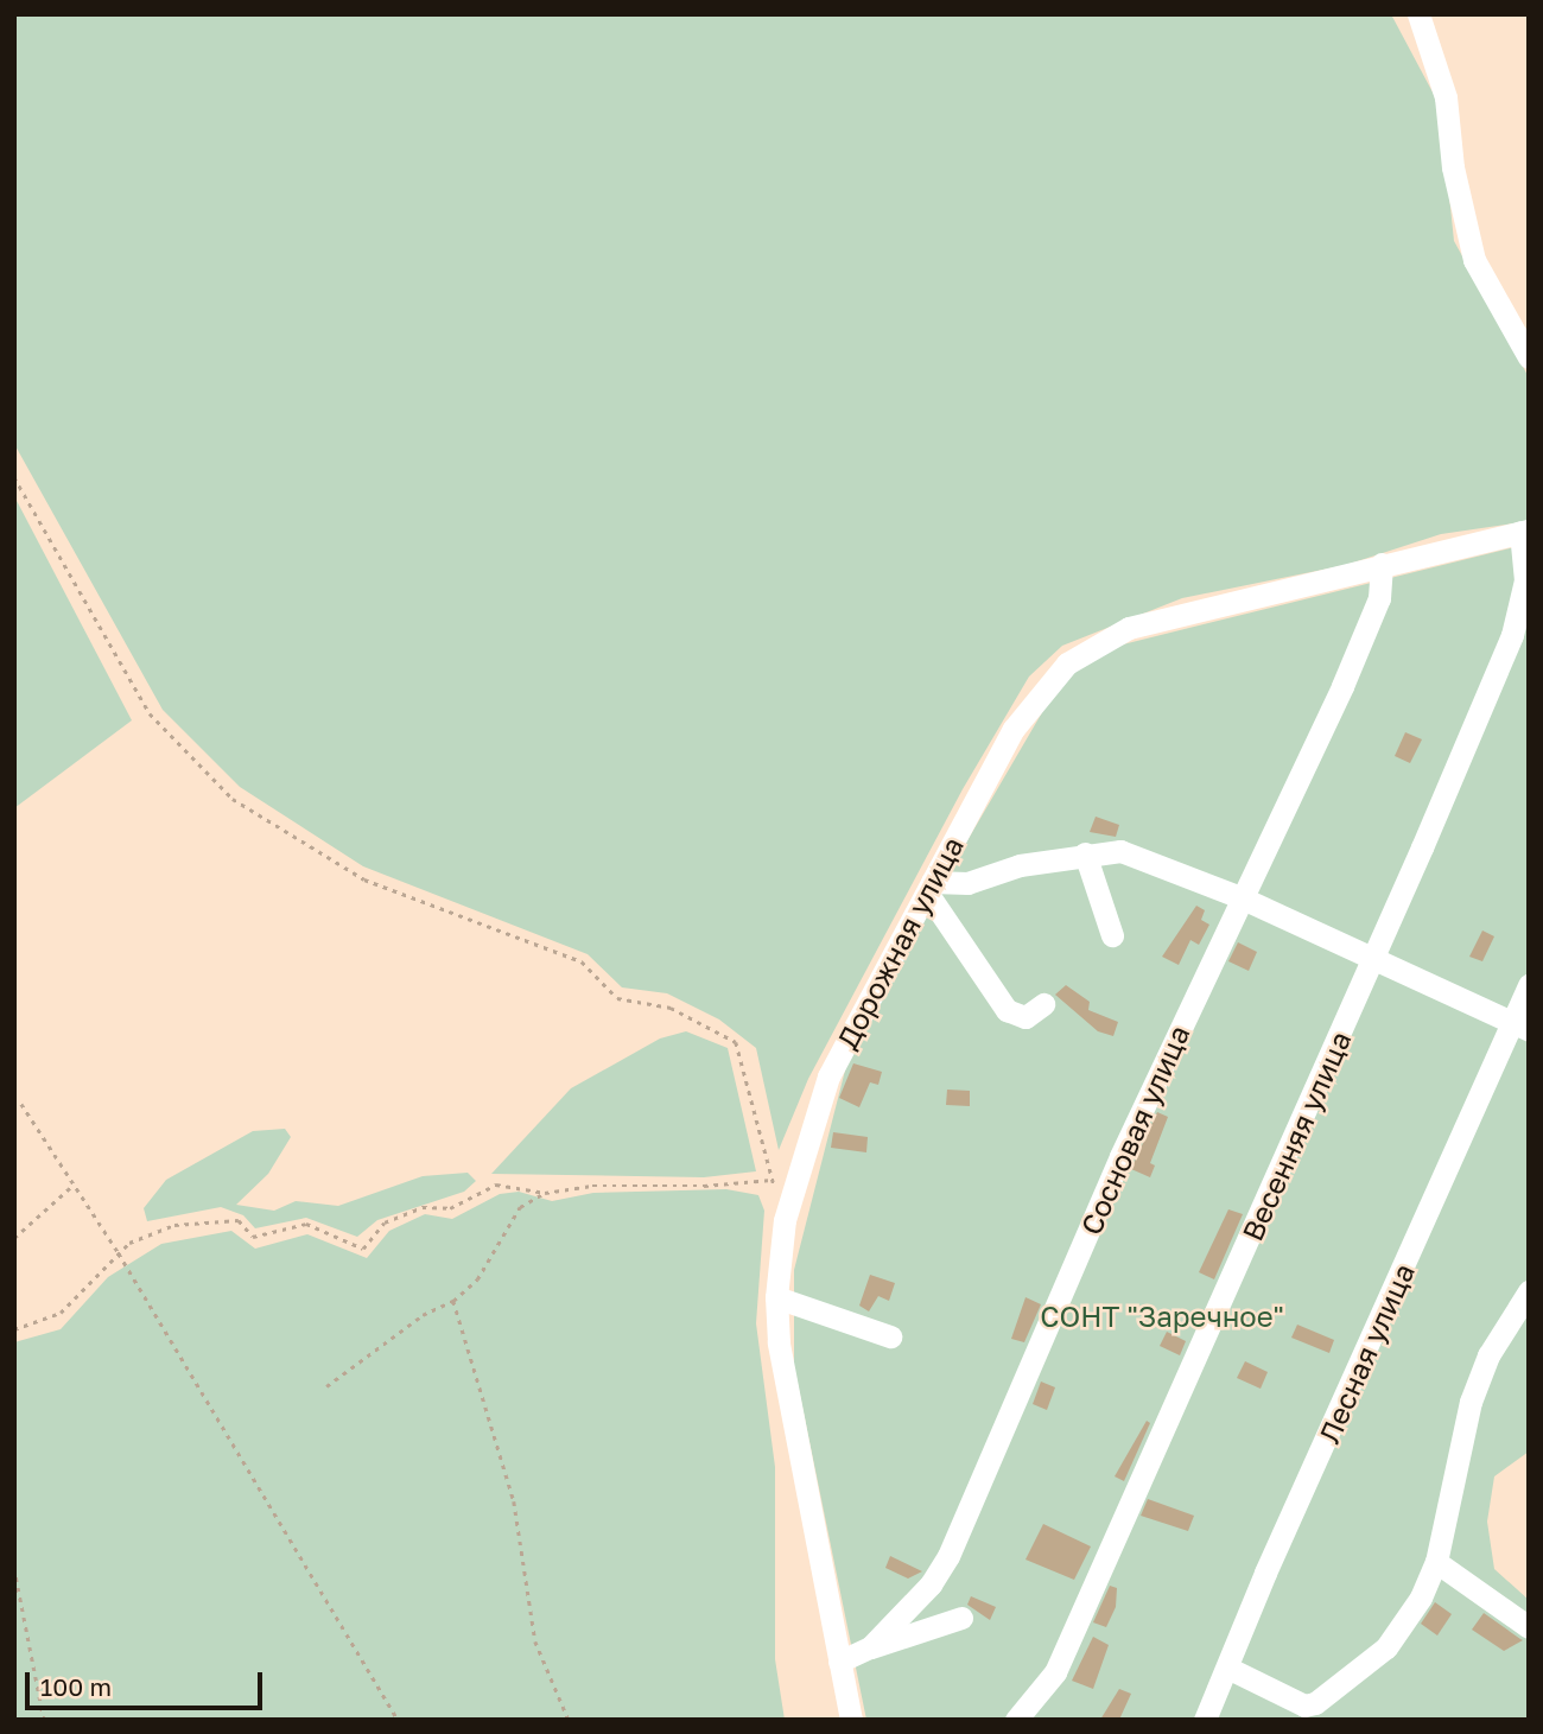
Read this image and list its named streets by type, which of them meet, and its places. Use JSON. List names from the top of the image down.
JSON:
{
  "streets": {
    "street": [
      "Дорожная улица",
      "Сосновая улица",
      "Весенняя улица",
      "Лесная улица"
    ]
  },
  "crossings": [
    ["Дорожная улица", "Сосновая улица"],
    ["Дорожная улица", "Весенняя улица"]
  ],
  "parks": ["СОНТ \"Заречное\""],
  "scale_bar": "100 m"
}
